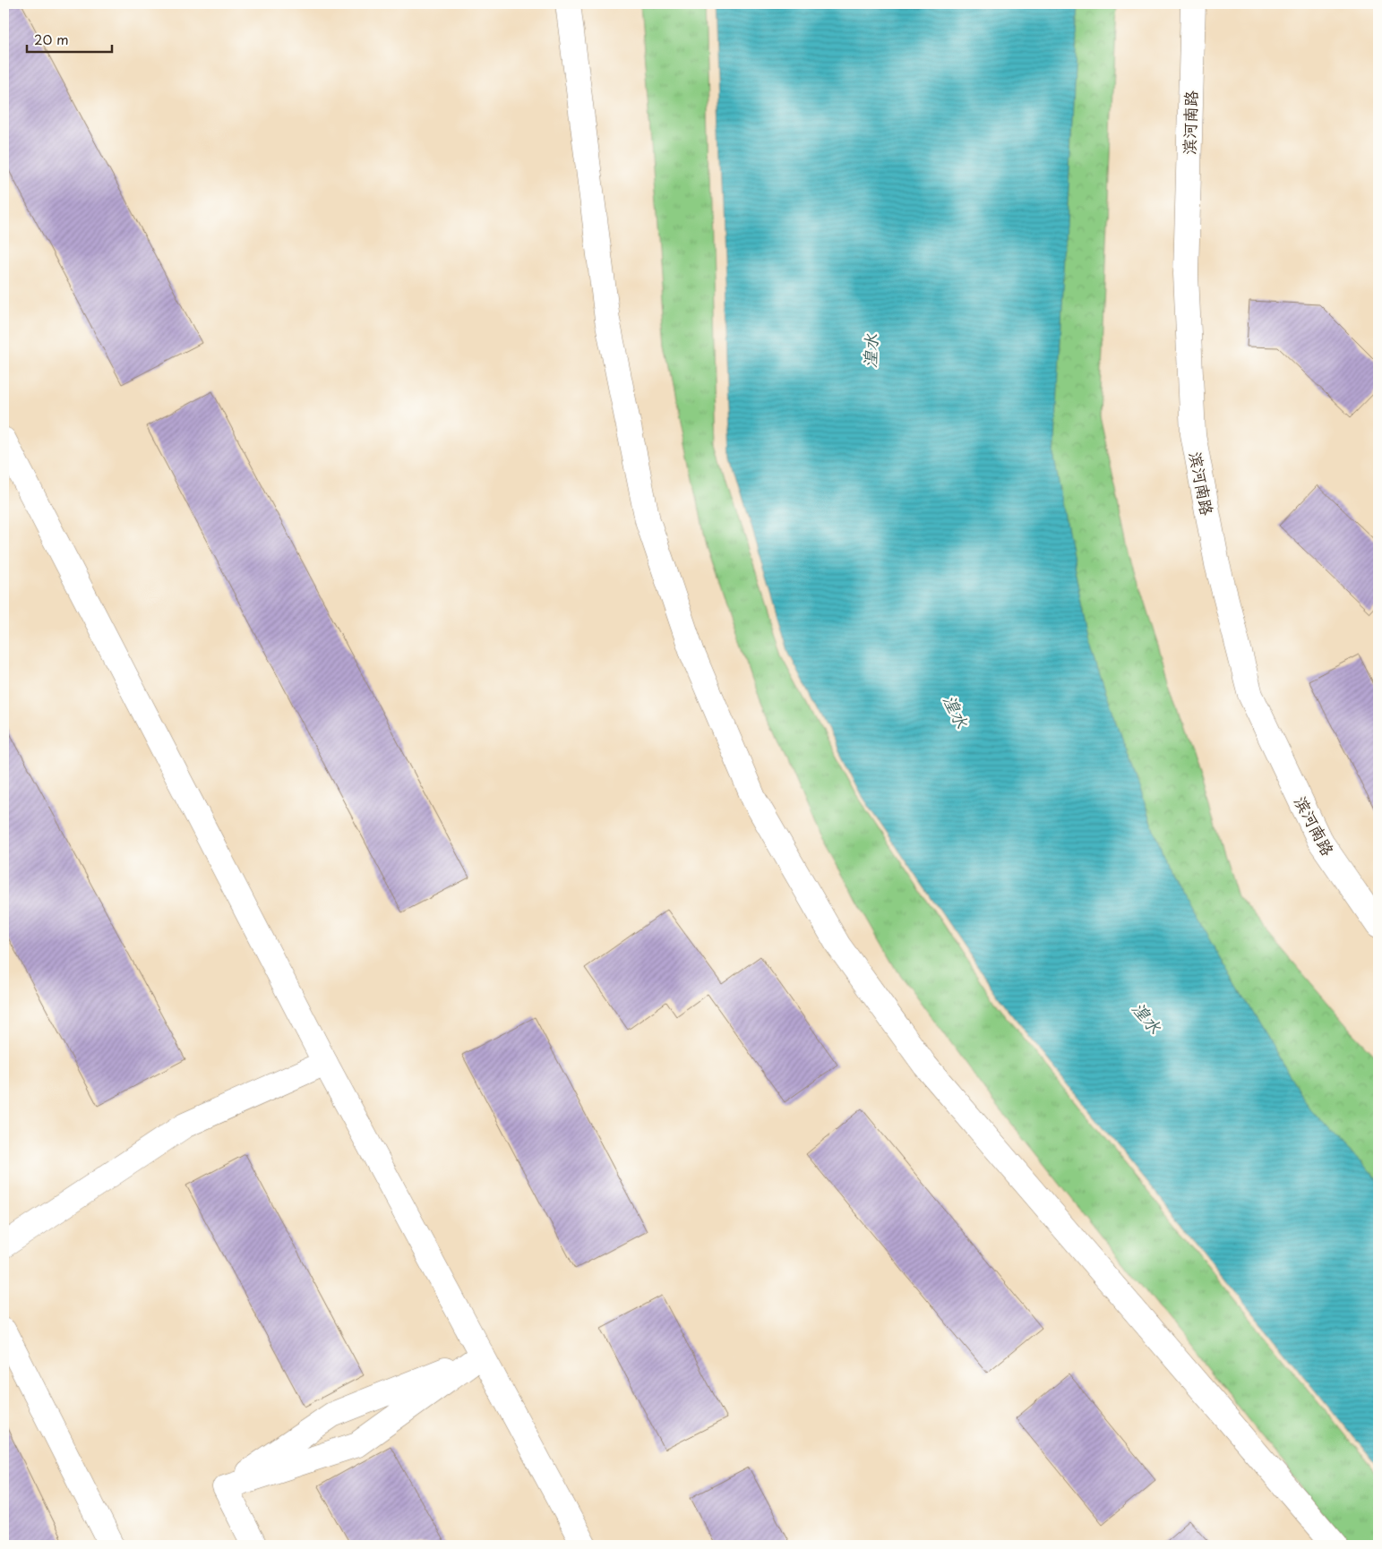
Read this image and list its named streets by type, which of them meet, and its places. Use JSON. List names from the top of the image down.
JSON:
{
  "streets": {
    "street": ["滨河南路"]
  },
  "water": ["湟水"],
  "scale_bar": "20 m"
}
